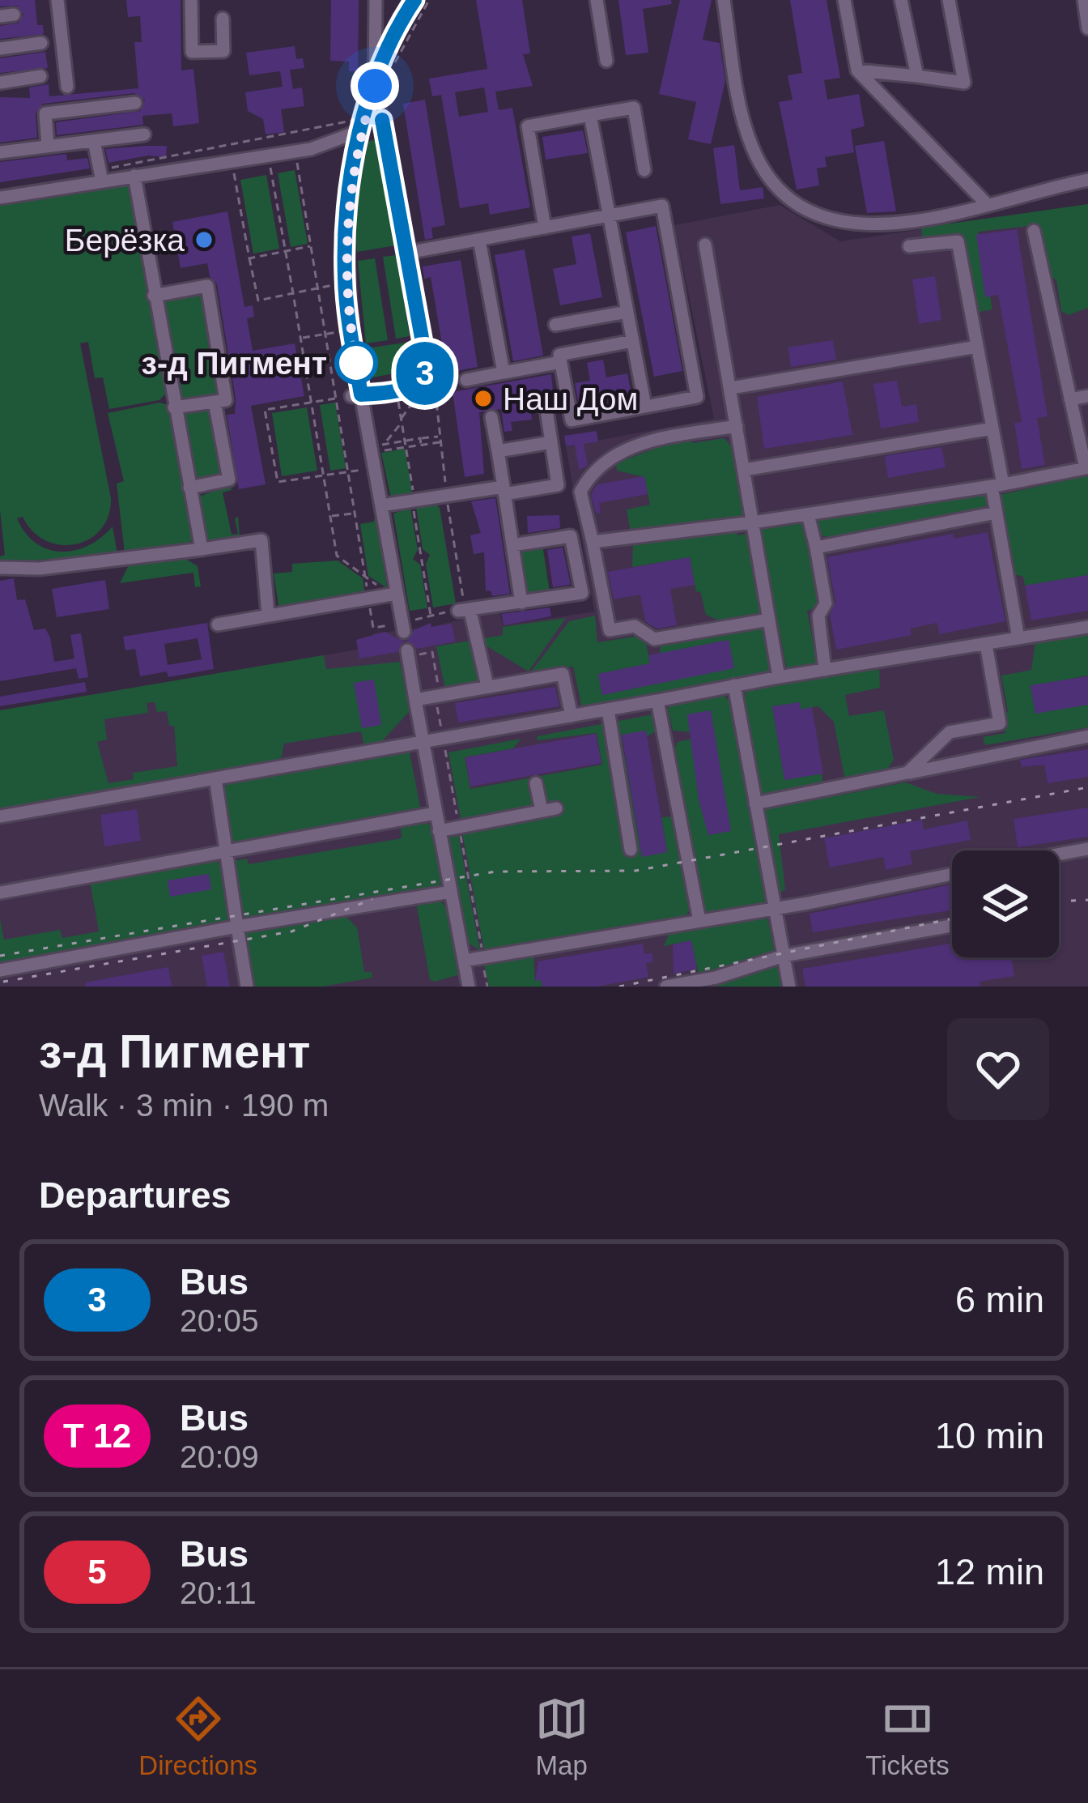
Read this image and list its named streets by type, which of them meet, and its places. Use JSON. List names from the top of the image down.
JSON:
{
  "places": ["Берёзка", "з-д Пигмент", "Наш Дом"],
  "lines": ["bus line 3"],
  "page": {
    "on_map": "3",
    "heading": [
      ["з-д Пигмент", "Walk · 3 min · 190 m"],
      "Departures"
    ],
    "list": [
      {
        "mark": "3",
        "name": "Bus",
        "note": "20:05",
        "value": "6 min"
      },
      {
        "mark": "Т 12",
        "name": "Bus",
        "note": "20:09",
        "value": "10 min"
      },
      {
        "mark": "5",
        "name": "Bus",
        "note": "20:11",
        "value": "12 min"
      }
    ],
    "tabs": ["Directions", "Map", "Tickets"]
  }
}
